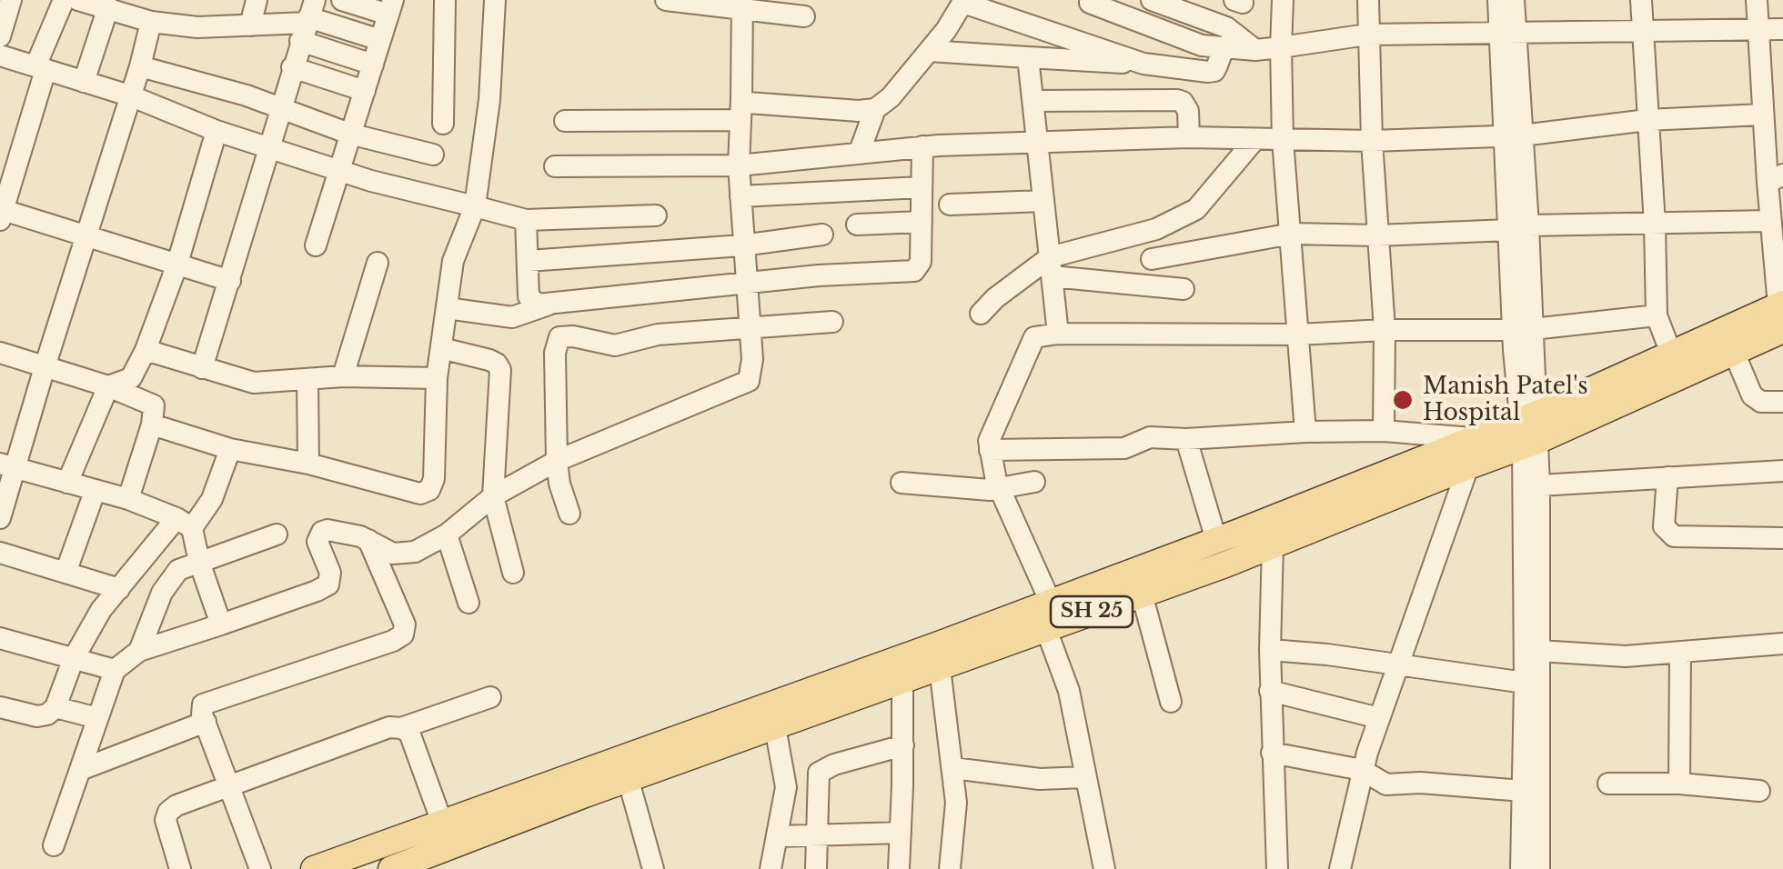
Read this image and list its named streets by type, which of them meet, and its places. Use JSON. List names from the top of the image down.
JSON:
{
  "streets": {
    "main road": ["SH 25"]
  },
  "places": ["Manish Patel's Hospital"]
}
